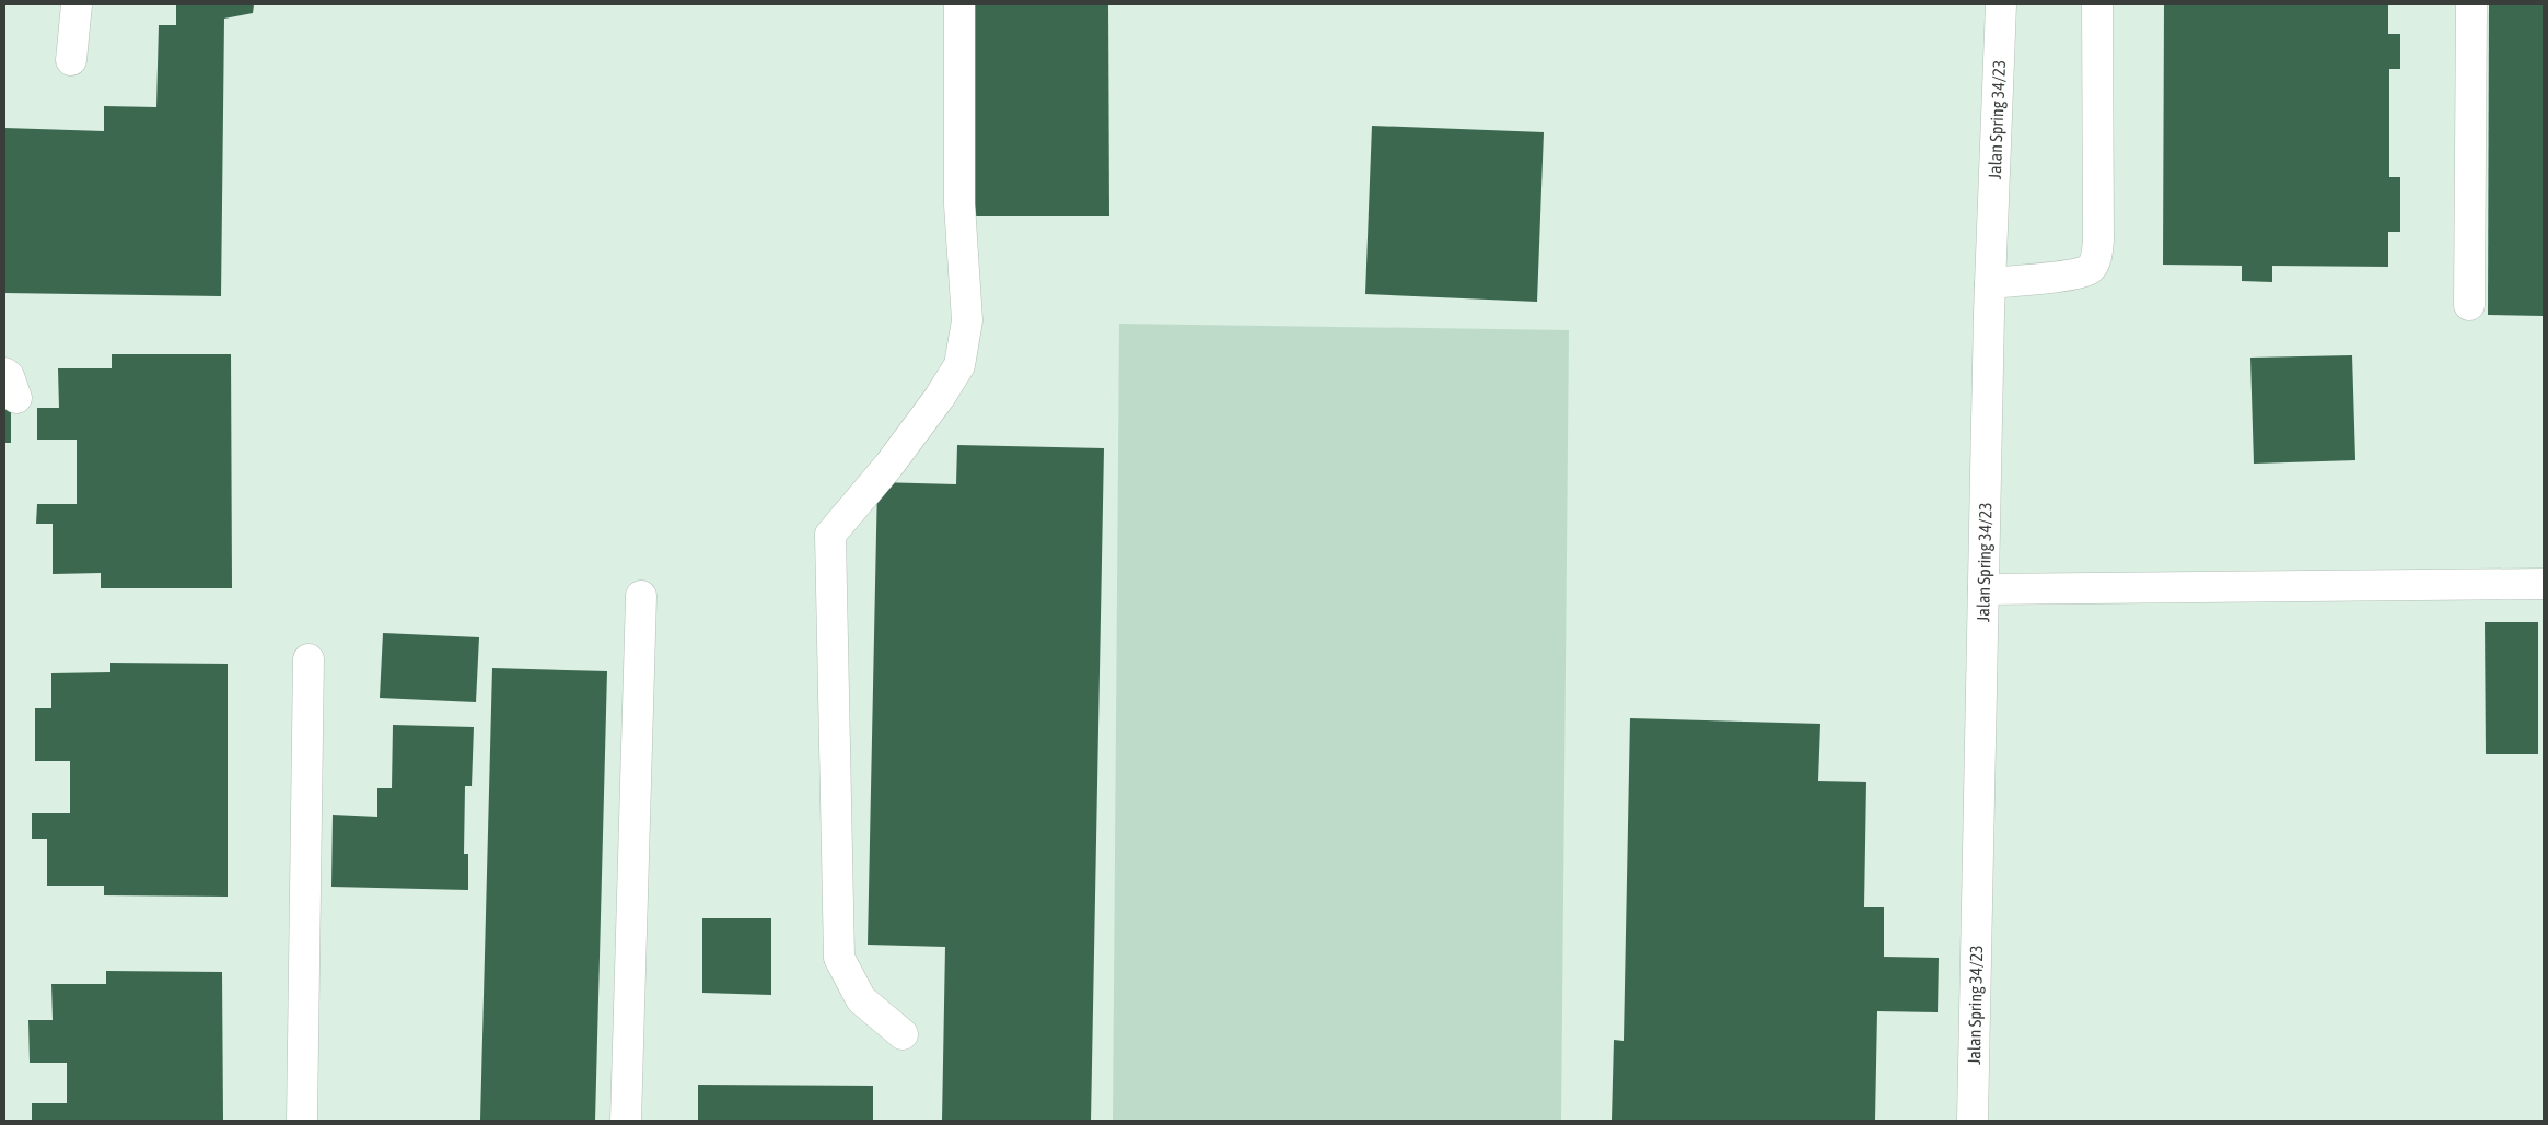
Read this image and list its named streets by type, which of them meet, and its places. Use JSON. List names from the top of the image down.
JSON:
{
  "streets": {
    "lane": ["Jalan Spring 34/23"]
  }
}
